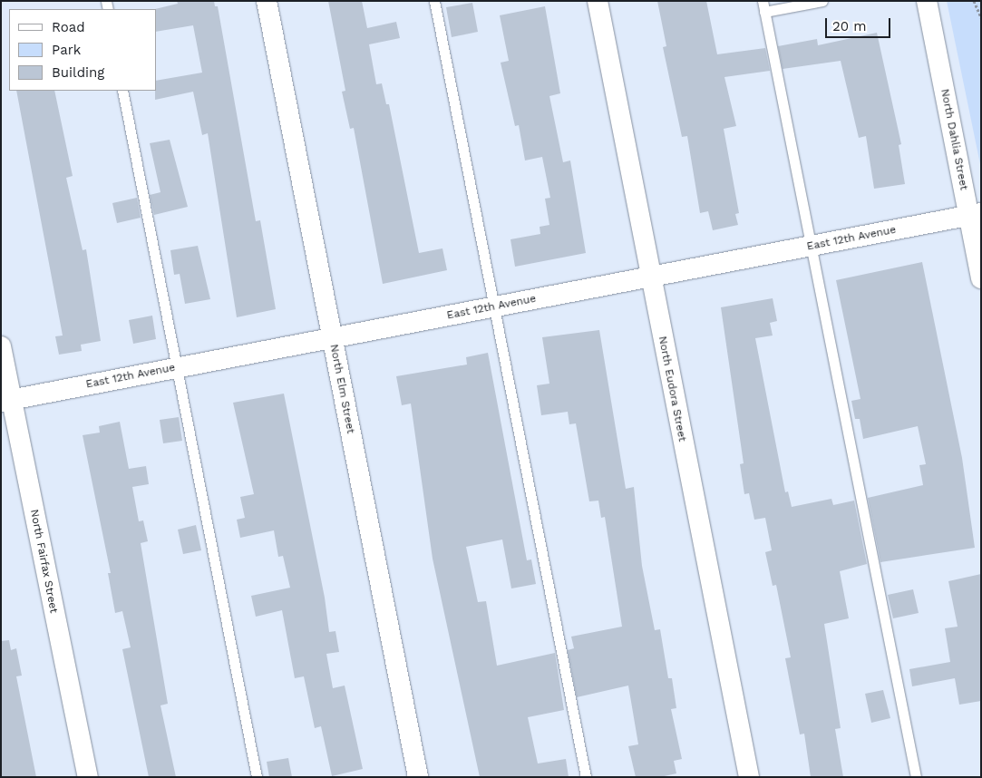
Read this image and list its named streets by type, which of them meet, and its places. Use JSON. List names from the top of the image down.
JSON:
{
  "streets": {
    "street": [
      "North Dahlia Street",
      "East 12th Avenue",
      "North Elm Street",
      "North Eudora Street",
      "North Fairfax Street"
    ]
  },
  "crossings": [
    ["North Dahlia Street", "East 12th Avenue"],
    ["East 12th Avenue", "North Elm Street"],
    ["East 12th Avenue", "North Eudora Street"],
    ["East 12th Avenue", "North Fairfax Street"]
  ],
  "legend": ["Road", "Park", "Building"],
  "scale_bar": "20 m"
}
